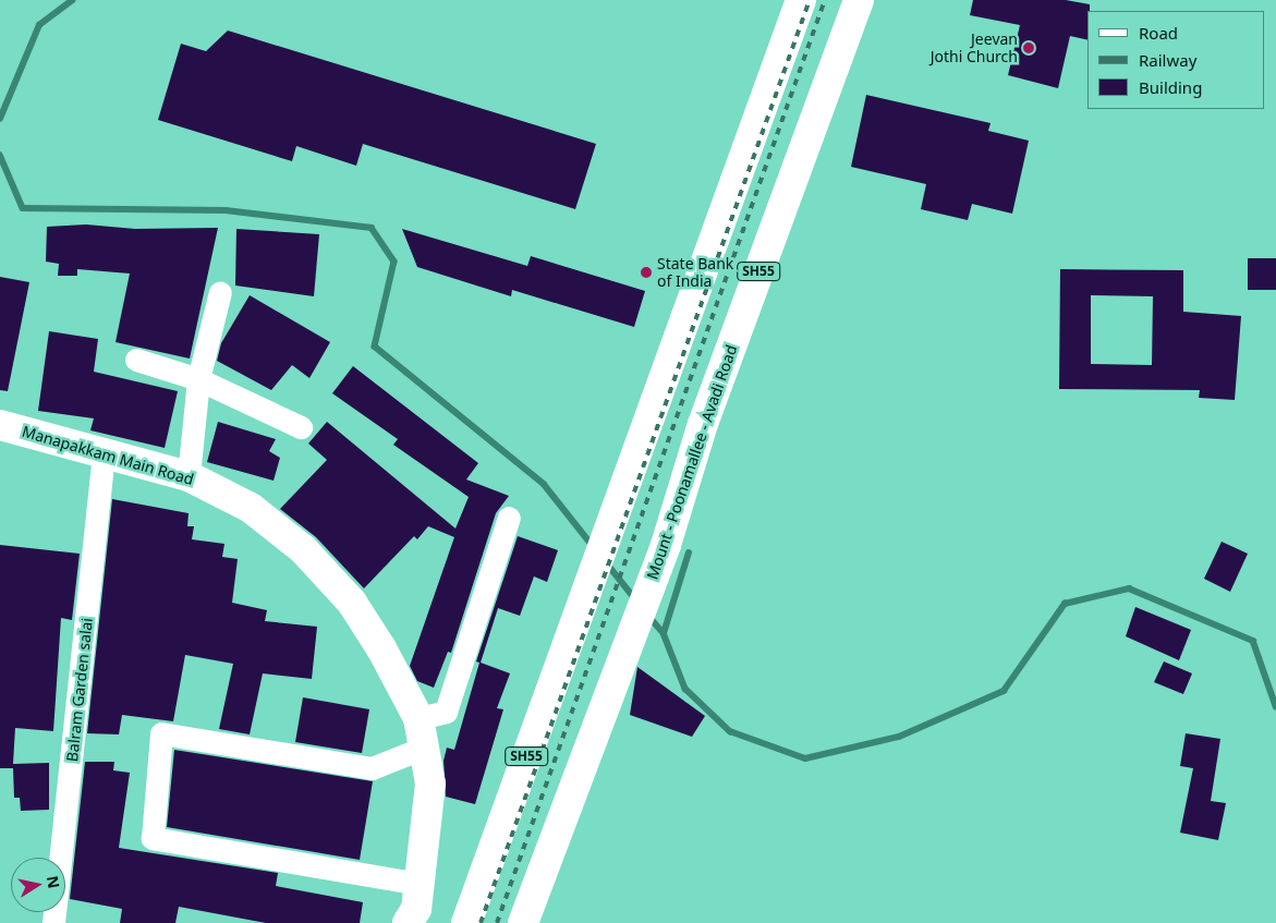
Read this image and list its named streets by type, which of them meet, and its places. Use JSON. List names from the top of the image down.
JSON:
{
  "streets": {
    "main road": ["SH55", "Manapakkam Main Road", "Mount - Poonamallee - Avadi Road"],
    "street": ["Balram Garden salai"]
  },
  "crossings": [
    ["Manapakkam Main Road", "Balram Garden salai"]
  ],
  "places": ["Jeevan Jothi Church", "State Bank of India"],
  "legend": ["Road", "Railway", "Building"],
  "north": "right"
}
